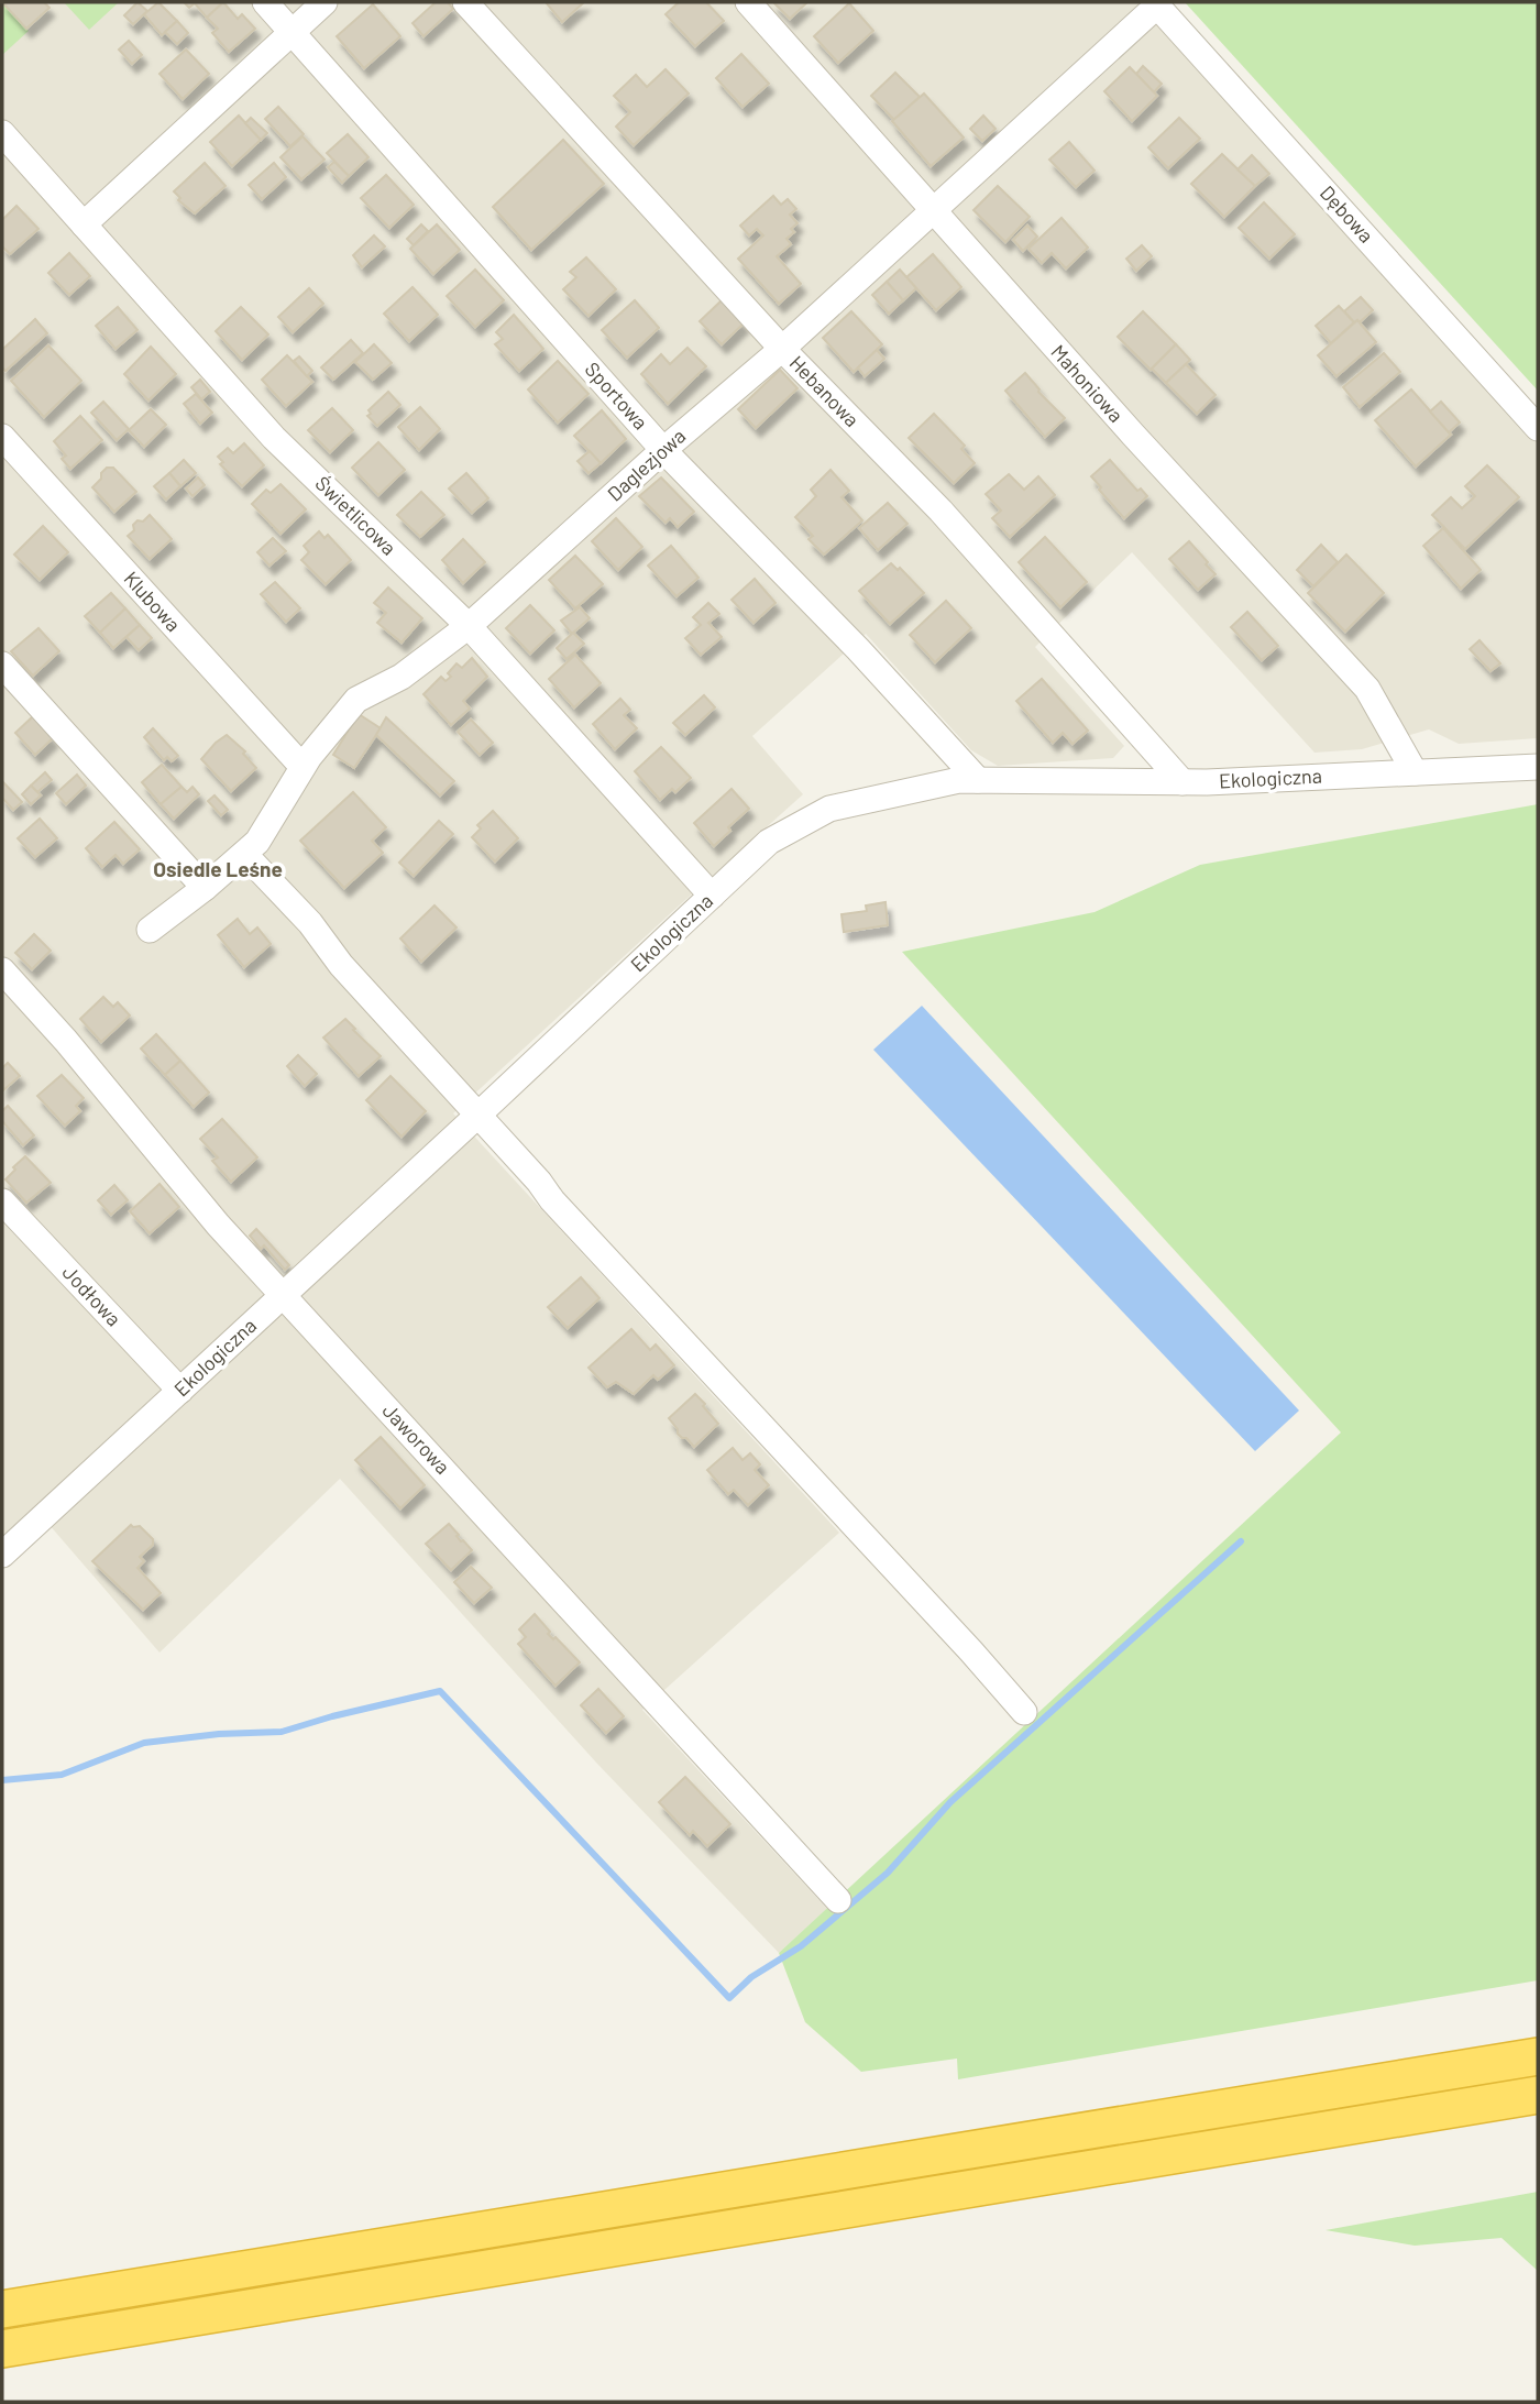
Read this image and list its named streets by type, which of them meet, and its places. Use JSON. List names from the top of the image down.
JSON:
{
  "streets": {
    "street": [
      "Dębowa",
      "Mahoniowa",
      "Hebanowa",
      "Sportowa",
      "Daglezjowa",
      "Świetlicowa",
      "Klubowa",
      "Ekologiczna",
      "Jodłowa",
      "Jaworowa"
    ]
  },
  "crossings": [
    ["Dębowa", "Daglezjowa"],
    ["Mahoniowa", "Daglezjowa"],
    ["Mahoniowa", "Ekologiczna"],
    ["Hebanowa", "Daglezjowa"],
    ["Hebanowa", "Ekologiczna"],
    ["Sportowa", "Daglezjowa"],
    ["Sportowa", "Ekologiczna"],
    ["Daglezjowa", "Świetlicowa"],
    ["Daglezjowa", "Klubowa"],
    ["Świetlicowa", "Ekologiczna"],
    ["Ekologiczna", "Jodłowa"],
    ["Ekologiczna", "Jaworowa"]
  ],
  "districts": ["Osiedle Leśne"]
}
